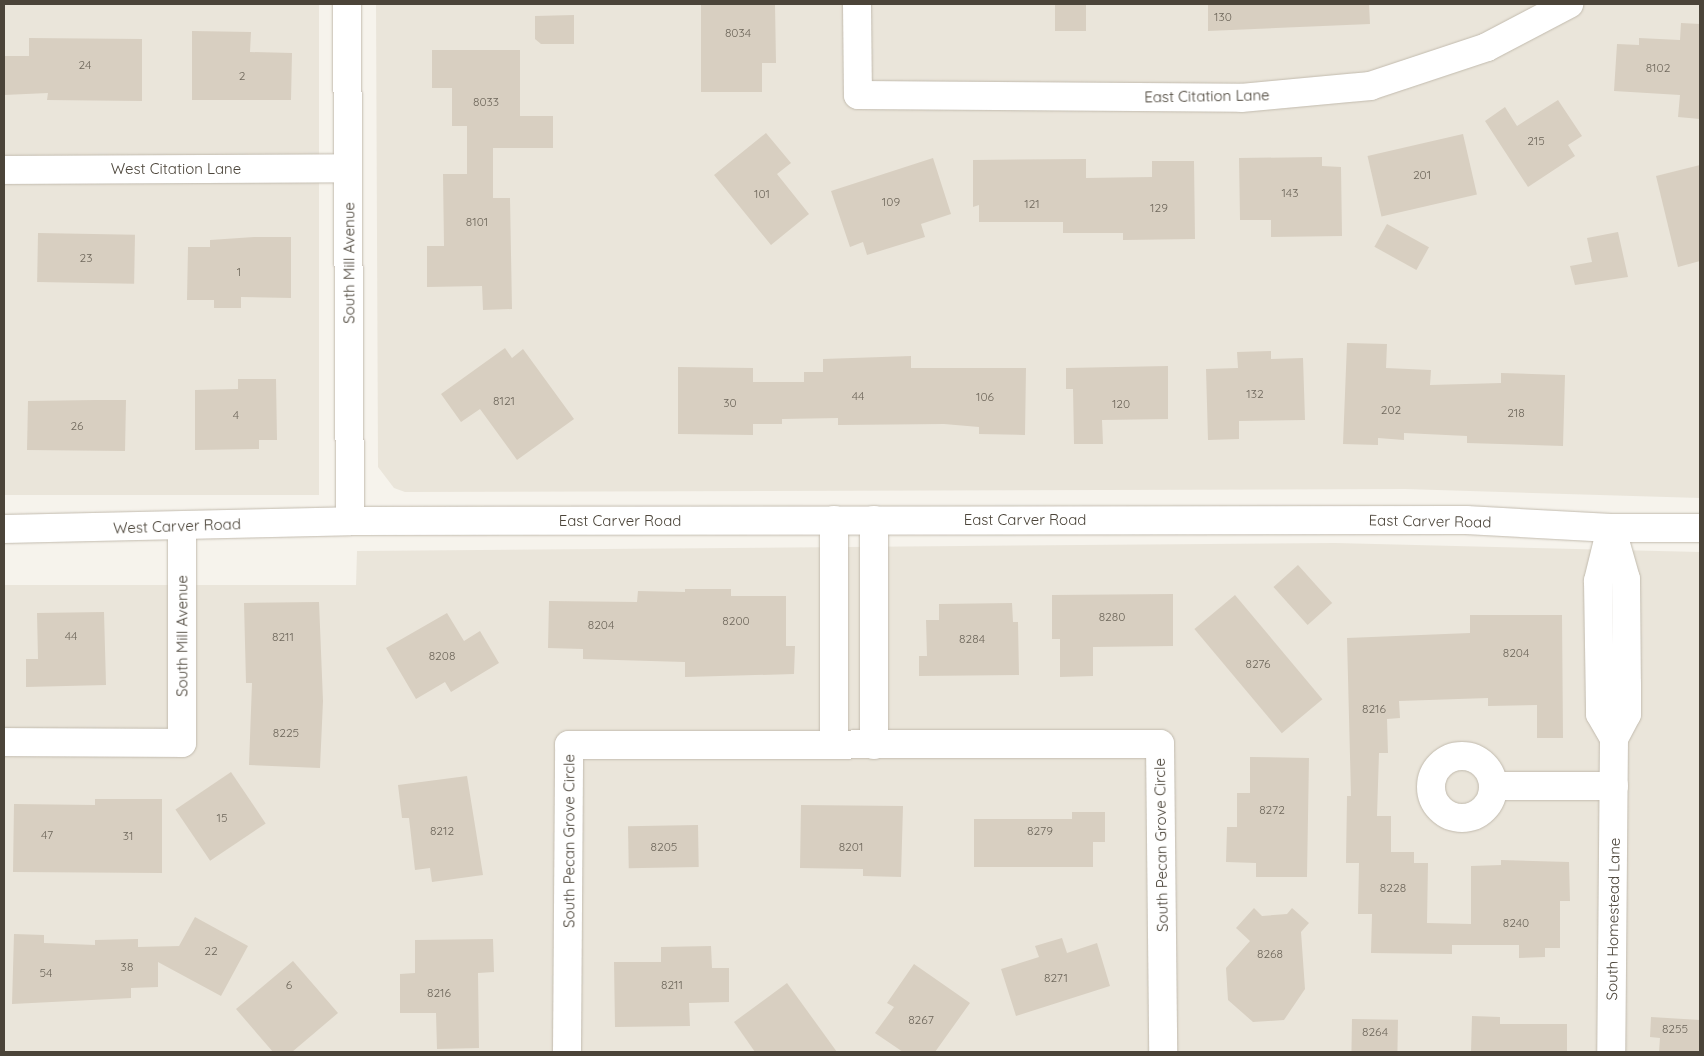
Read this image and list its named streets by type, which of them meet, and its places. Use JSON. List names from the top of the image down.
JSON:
{
  "streets": {
    "street": [
      "East Citation Lane",
      "West Citation Lane",
      "South Mill Avenue",
      "East Carver Road",
      "West Carver Road",
      "South Pecan Grove Circle",
      "South Homestead Lane"
    ]
  },
  "crossings": [
    ["West Citation Lane", "South Mill Avenue"],
    ["South Mill Avenue", "East Carver Road"],
    ["South Mill Avenue", "West Carver Road"],
    ["East Carver Road", "West Carver Road"],
    ["East Carver Road", "South Homestead Lane"]
  ],
  "house_numbers": [
    "130",
    "8034",
    "24",
    "8102",
    "2",
    "8033",
    "215",
    "201",
    "143",
    "101",
    "109",
    "121",
    "129",
    "8101",
    "23",
    "1",
    "132",
    "44",
    "106",
    "8121",
    "30",
    "120",
    "202",
    "218",
    "4",
    "26",
    "8280",
    "8200",
    "8204",
    "44",
    "8211",
    "8284",
    "8204",
    "8208",
    "8276",
    "8216",
    "8225",
    "8272",
    "15",
    "8212",
    "8279",
    "47",
    "31",
    "8205",
    "8201",
    "8228",
    "8240",
    "22",
    "8268",
    "38",
    "54",
    "8271",
    "6",
    "8211",
    "8216",
    "8267",
    "8255",
    "8264"
  ]
}
